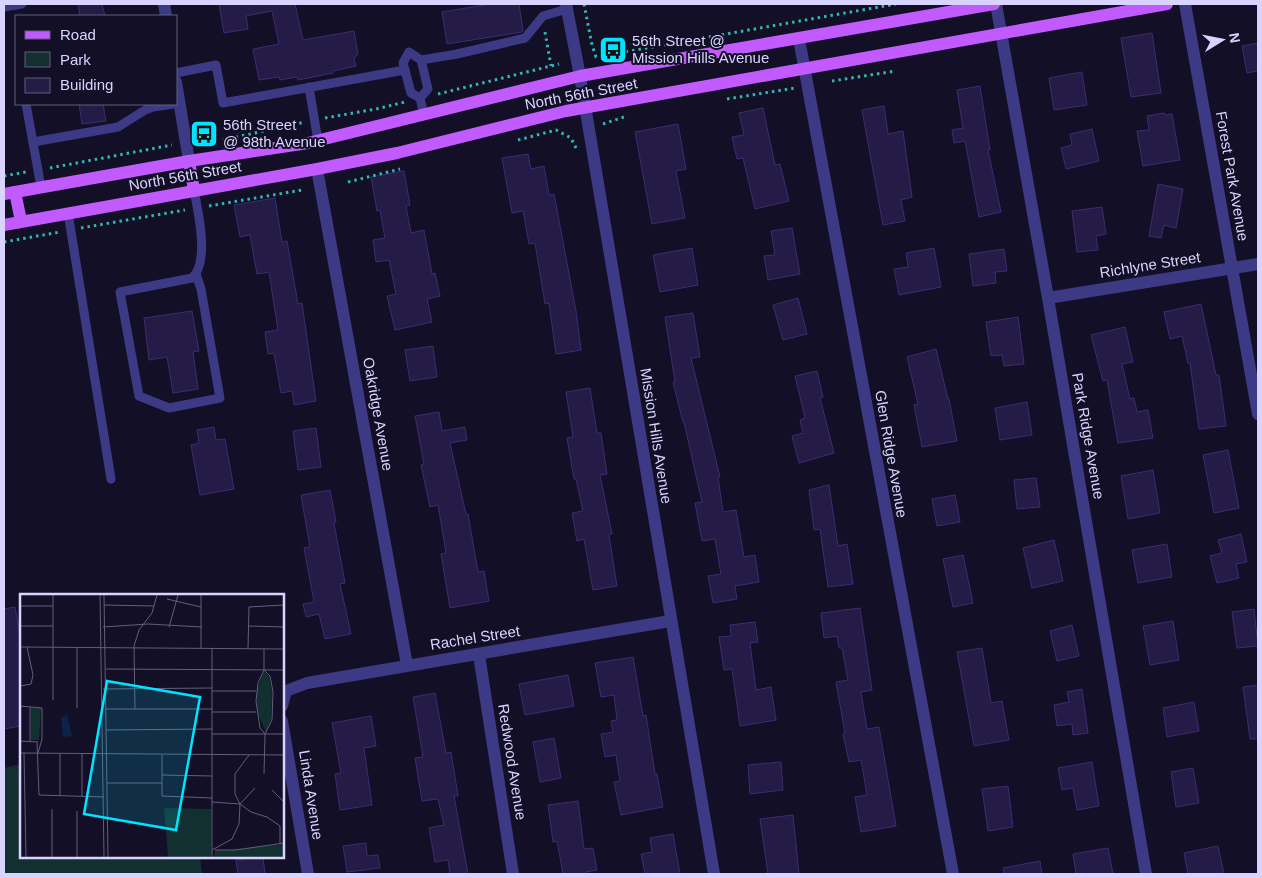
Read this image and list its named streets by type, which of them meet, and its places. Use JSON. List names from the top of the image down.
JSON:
{
  "streets": {
    "main road": ["North 56th Street"],
    "street": [
      "Forest Park Avenue",
      "Richlyne Street",
      "Oakridge Avenue",
      "Mission Hills Avenue",
      "Park Ridge Avenue",
      "Glen Ridge Avenue",
      "Rachel Street",
      "Redwood Avenue",
      "Linda Avenue"
    ]
  },
  "crossings": [
    ["North 56th Street", "Oakridge Avenue"],
    ["North 56th Street", "Mission Hills Avenue"],
    ["North 56th Street", "Park Ridge Avenue"],
    ["North 56th Street", "Glen Ridge Avenue"],
    ["Forest Park Avenue", "Richlyne Street"],
    ["Richlyne Street", "Park Ridge Avenue"],
    ["Oakridge Avenue", "Rachel Street"],
    ["Mission Hills Avenue", "Rachel Street"],
    ["Rachel Street", "Redwood Avenue"]
  ],
  "places": {
    "bus stop": ["56th Street @ Mission Hills Avenue", "56th Street @ 98th Avenue"]
  },
  "legend": ["Road", "Park", "Building"],
  "north": "right"
}
